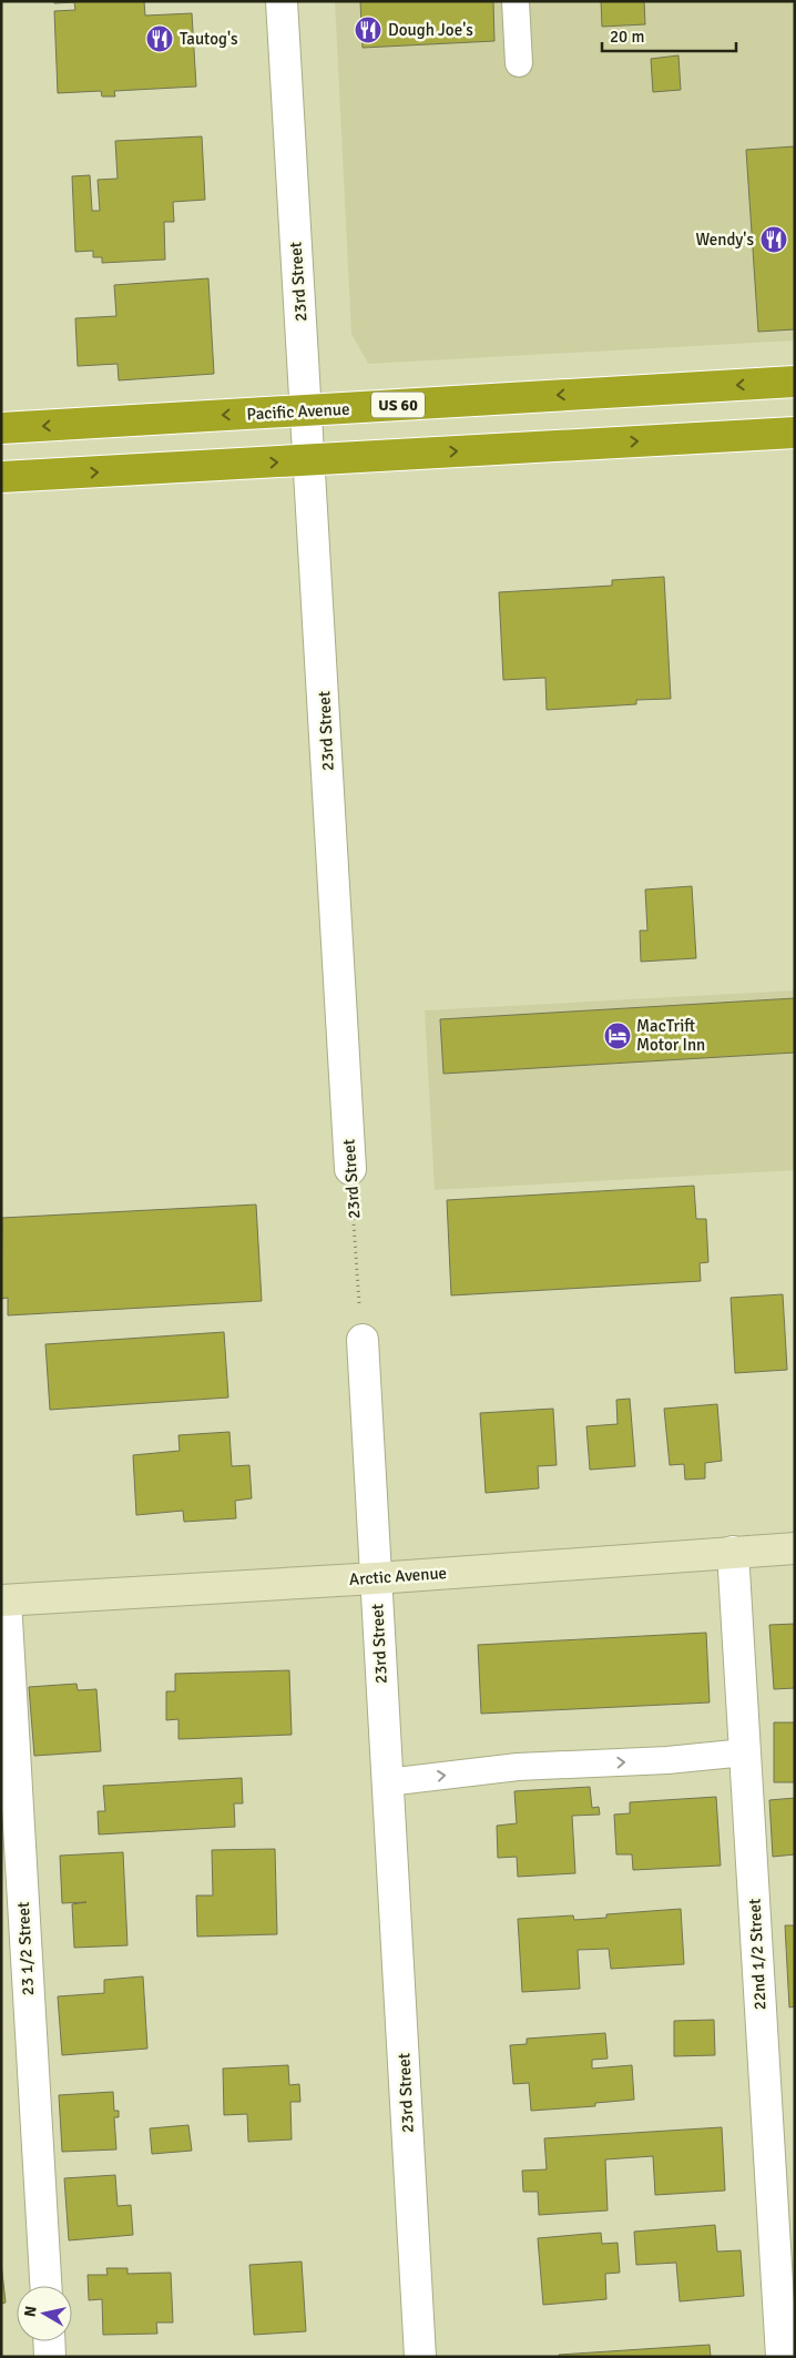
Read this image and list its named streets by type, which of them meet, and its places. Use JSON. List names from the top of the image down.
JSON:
{
  "streets": {
    "highway": ["US 60", "Pacific Avenue"],
    "street": [
      "23rd Street",
      "Arctic Avenue",
      "23 1/2 Street",
      "22nd 1/2 Street"
    ]
  },
  "crossings": [
    ["23rd Street", "Pacific Avenue"],
    ["23rd Street", "Arctic Avenue"],
    ["Arctic Avenue", "23 1/2 Street"],
    ["Arctic Avenue", "22nd 1/2 Street"]
  ],
  "places": {
    "restaurant": ["Dough Joe's", "Tautog's", "Wendy's"],
    "hotel": ["MacTrift Motor Inn"]
  },
  "scale_bar": "20 m",
  "north": "left"
}
